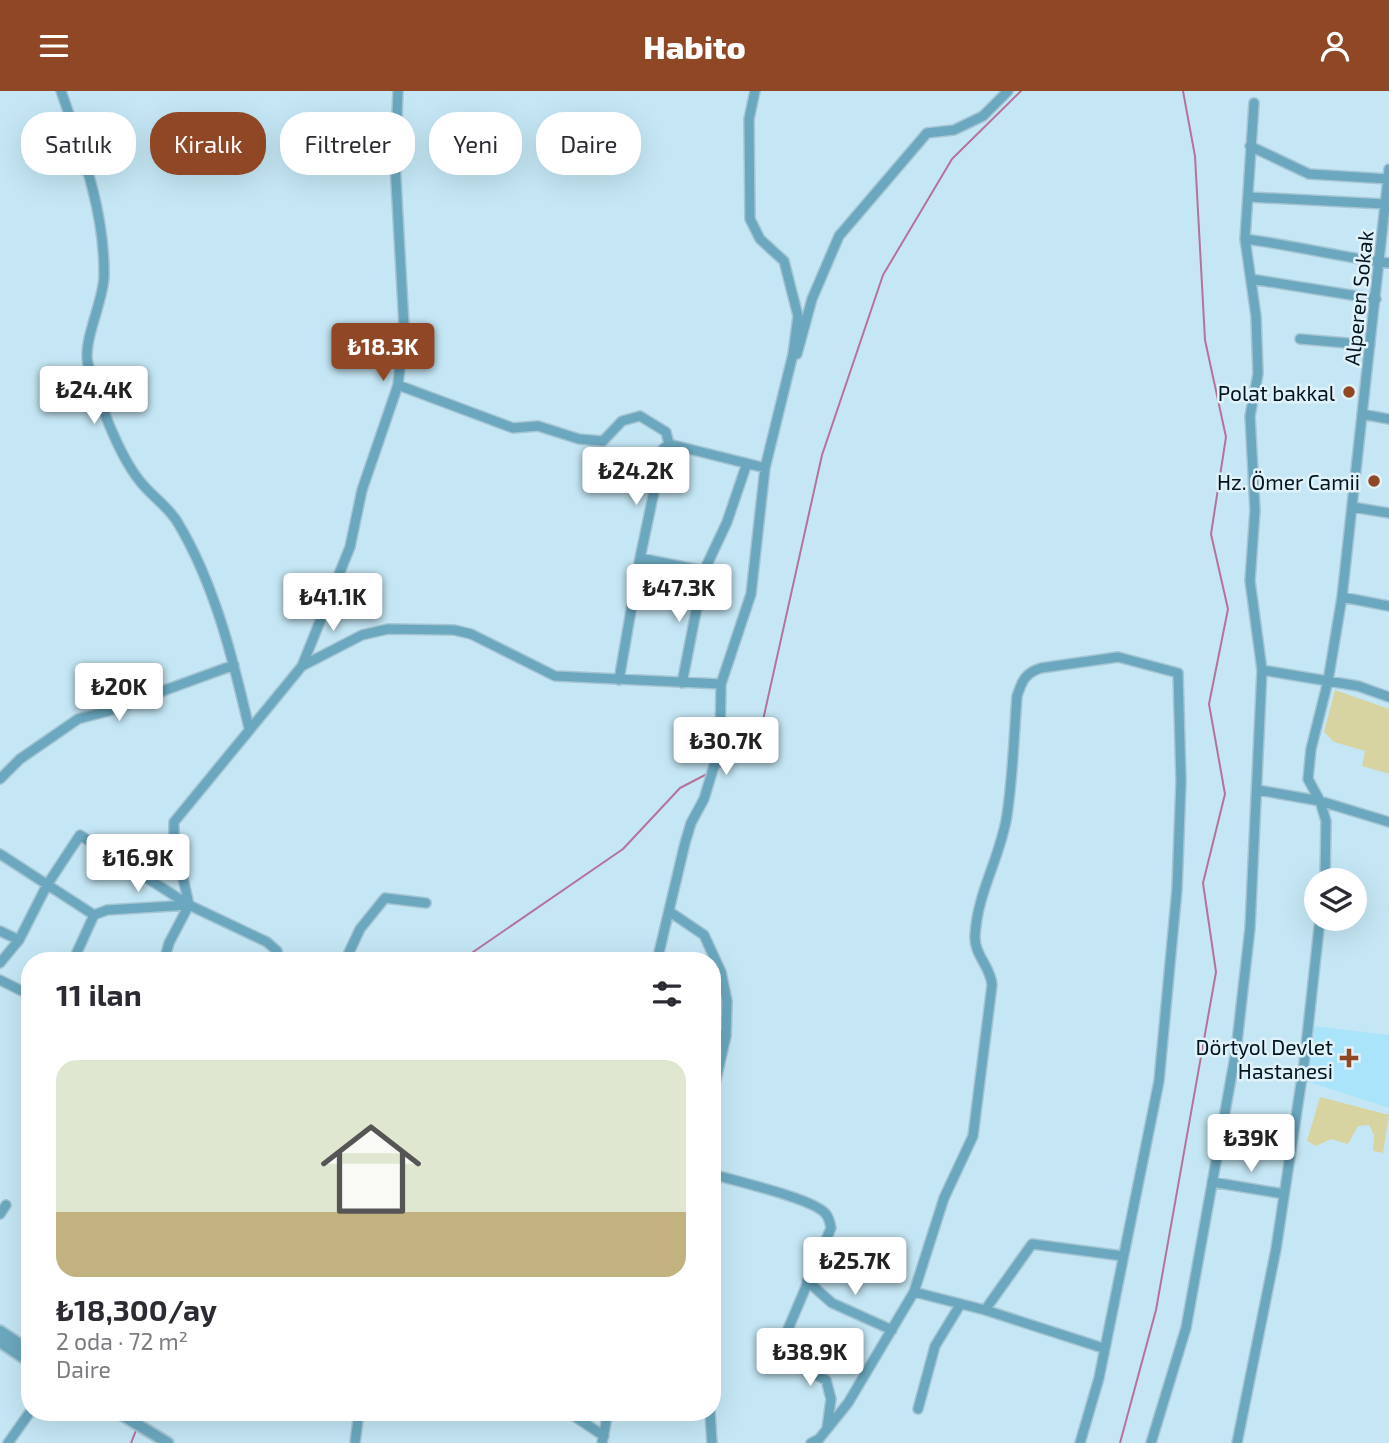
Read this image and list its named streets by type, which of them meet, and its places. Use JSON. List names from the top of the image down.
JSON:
{
  "streets": {
    "street": ["Alperen Sokak"]
  },
  "places": {
    "other": ["Polat bakkal", "Hz. Ömer Camii"],
    "health": ["Dörtyol Devlet Hastanesi"]
  },
  "page": {
    "header": "Habito",
    "chip": [
      "Satılık",
      "Kiralık",
      "Filtreler",
      "Yeni",
      "Daire"
    ],
    "price": [
      "₺18.3K",
      "₺24.4K",
      "₺24.2K",
      "₺47.3K",
      "₺41.1K",
      "₺20K",
      "₺30.7K",
      "₺16.9K",
      "₺39K",
      "₺25.7K",
      "₺38.9K"
    ],
    "heading": "11 ilan",
    "list": [
      {
        "name": "₺18,300/ay",
        "note": "2 oda · 72 m² · Daire"
      }
    ]
  }
}
